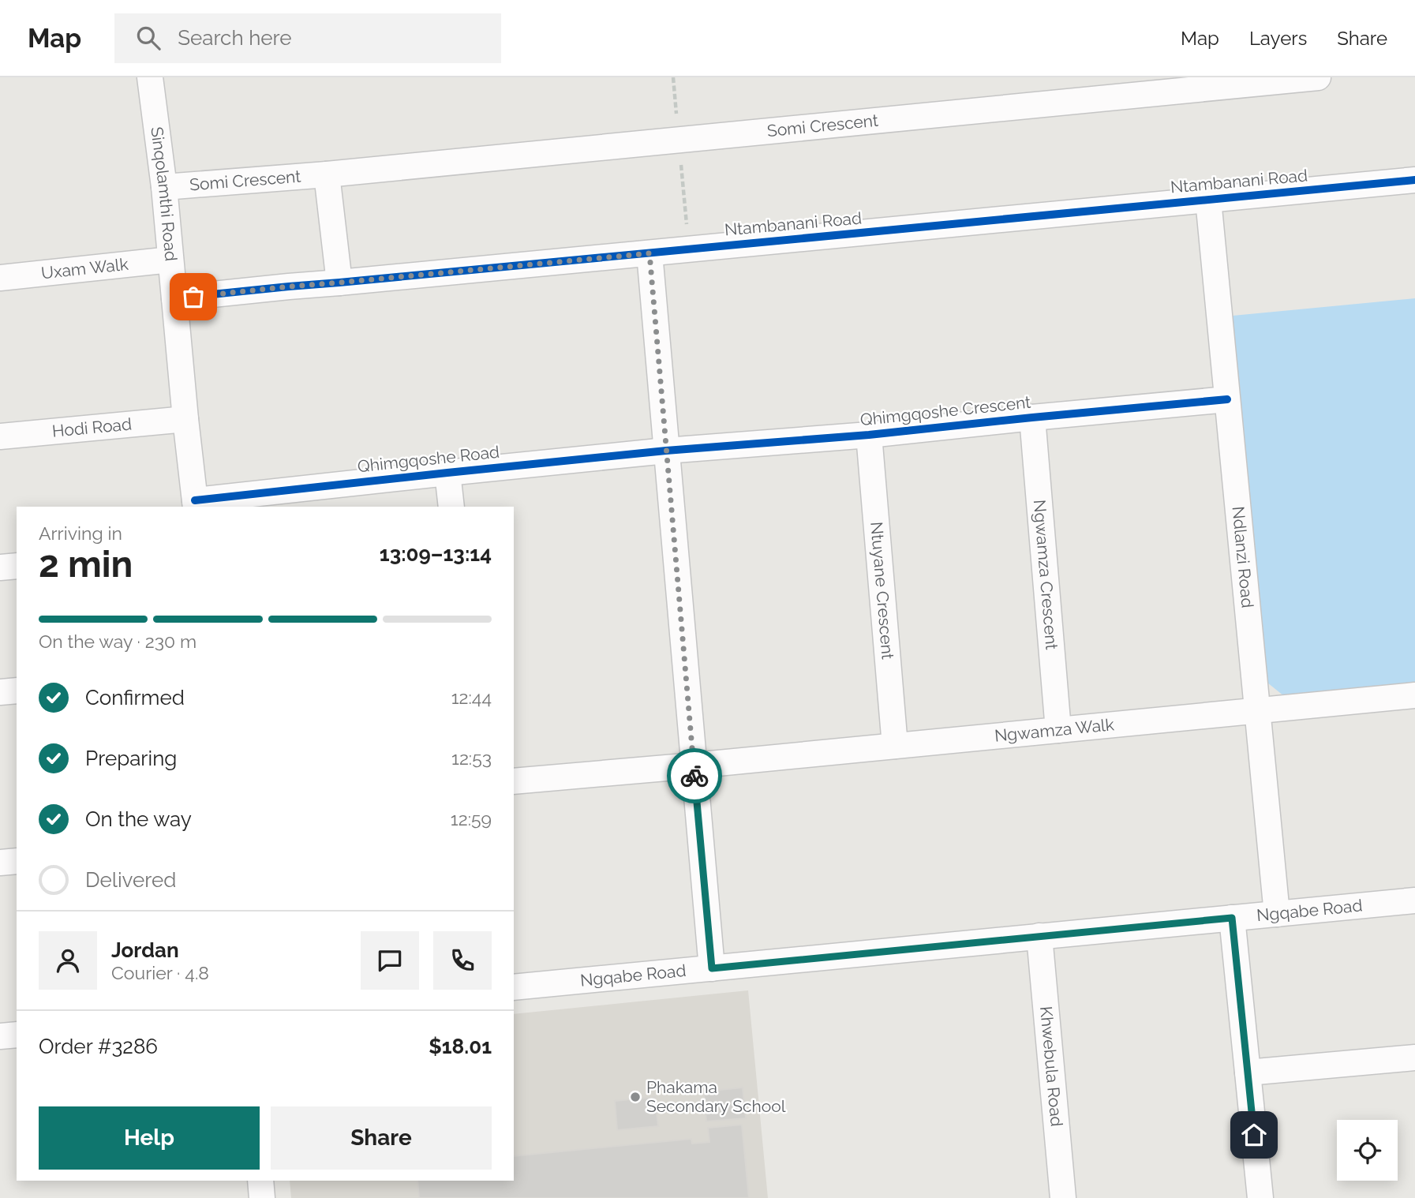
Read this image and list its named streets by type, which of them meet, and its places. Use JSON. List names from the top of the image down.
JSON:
{
  "streets": {
    "street": [
      "Somi Crescent",
      "Ntambanani Road",
      "Sinqolamthi Road",
      "Uxam Walk",
      "Qhimgqoshe Crescent",
      "Hodi Road",
      "Qhimgqoshe Road",
      "Ndlanzi Road",
      "Ngwamza Crescent",
      "Ntuyane Crescent",
      "Ngwamza Walk",
      "Ngqabe Road",
      "Khwebula Road"
    ]
  },
  "crossings": [
    ["Somi Crescent", "Sinqolamthi Road"],
    ["Ntambanani Road", "Sinqolamthi Road"],
    ["Ntambanani Road", "Ndlanzi Road"],
    ["Sinqolamthi Road", "Uxam Walk"],
    ["Sinqolamthi Road", "Hodi Road"],
    ["Sinqolamthi Road", "Qhimgqoshe Road"],
    ["Qhimgqoshe Crescent", "Qhimgqoshe Road"],
    ["Qhimgqoshe Crescent", "Ndlanzi Road"],
    ["Qhimgqoshe Crescent", "Ngwamza Crescent"],
    ["Qhimgqoshe Crescent", "Ntuyane Crescent"],
    ["Ndlanzi Road", "Ngwamza Walk"],
    ["Ndlanzi Road", "Ngqabe Road"],
    ["Ngwamza Crescent", "Ngwamza Walk"],
    ["Ntuyane Crescent", "Ngwamza Walk"],
    ["Ngqabe Road", "Khwebula Road"]
  ],
  "places": ["Phakama Secondary School"],
  "page": {
    "header": "Map",
    "search": "Search here",
    "nav": ["Map", "Layers", "Share"],
    "heading": ["2 min", "Arriving in", "13:09–13:14"],
    "panel": [
      "Jordan",
      "Courier · 4.8",
      "Order #3286",
      "$18.01"
    ],
    "bar": "On the way · 230 m",
    "list": [
      ["Confirmed", "12:44"],
      ["Preparing", "12:53"],
      ["On the way", "12:59"],
      "Delivered"
    ],
    "buttons": ["Help", "Share"]
  }
}
